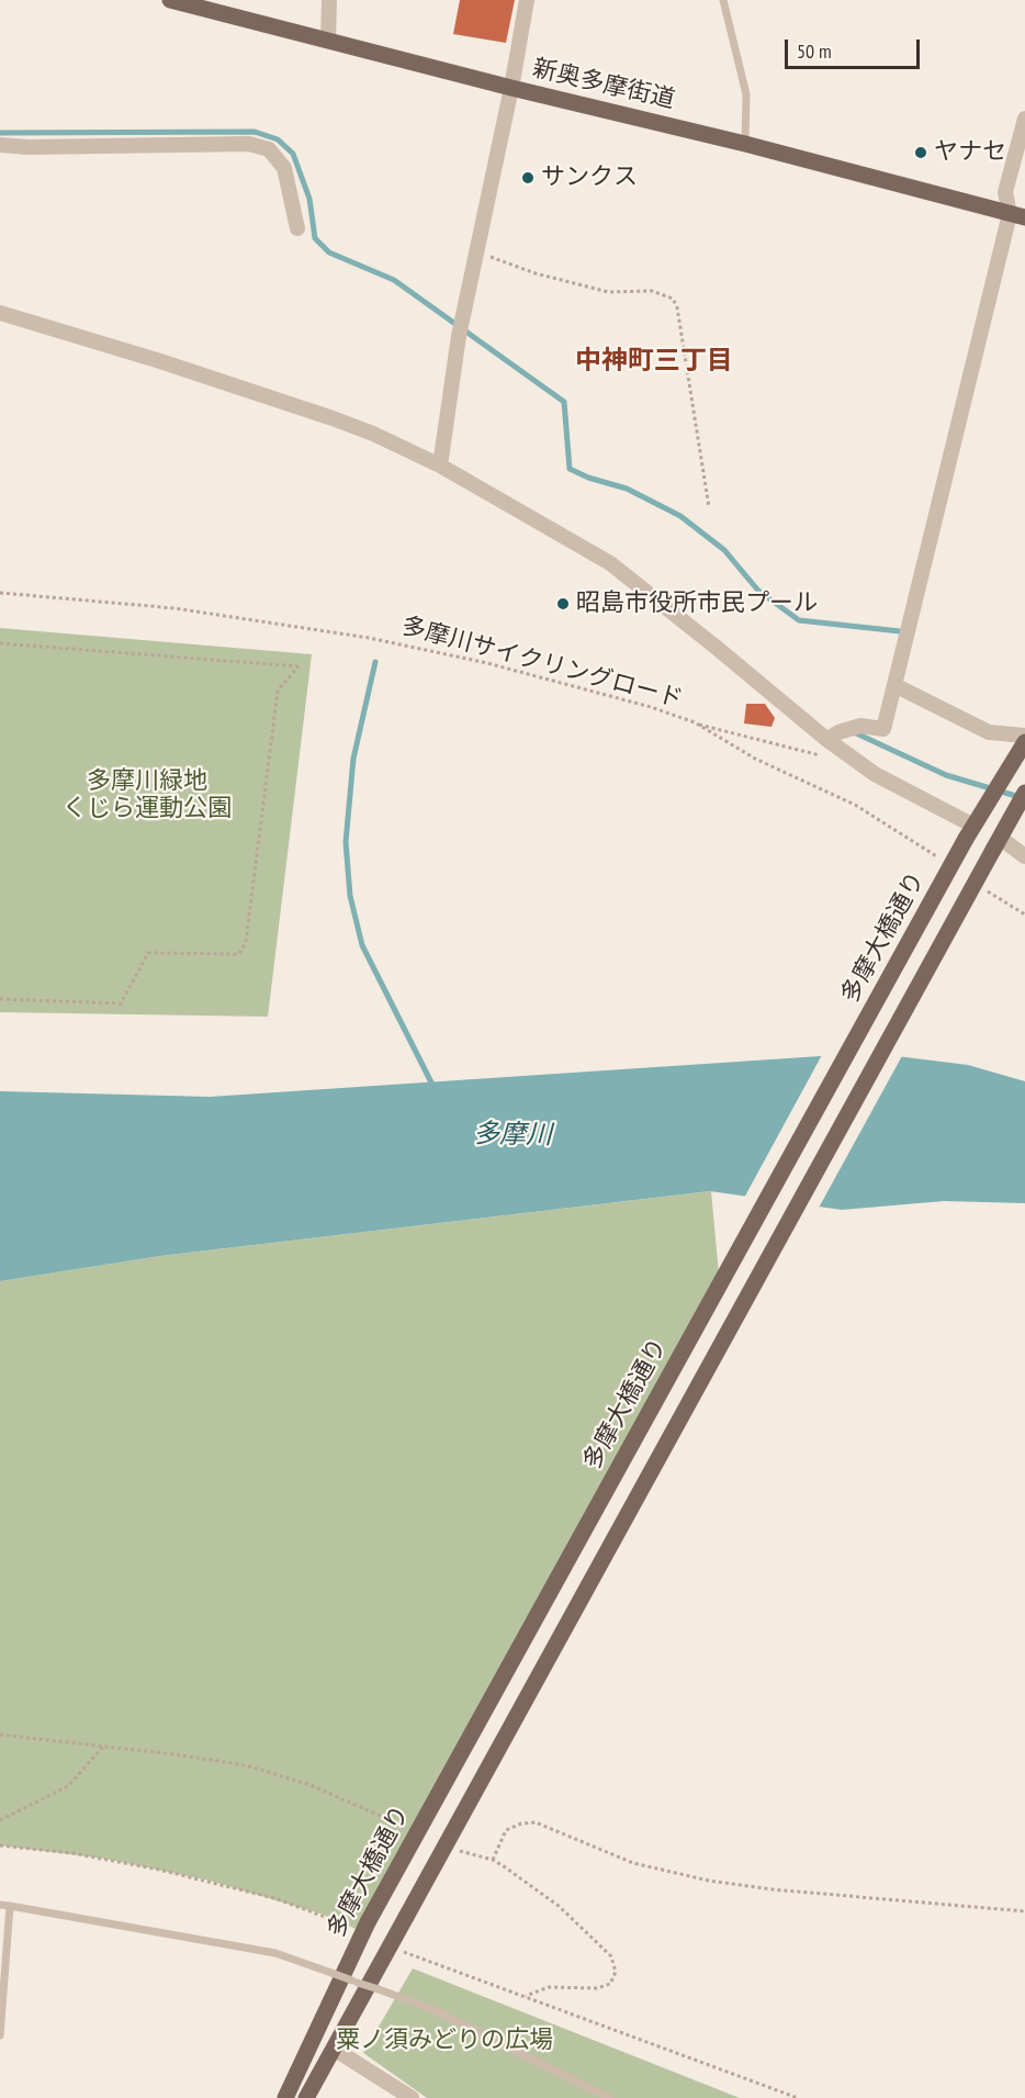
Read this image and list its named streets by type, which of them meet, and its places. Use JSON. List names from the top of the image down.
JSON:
{
  "streets": {
    "main road": ["新奥多摩街道", "多摩大橋通り"],
    "path": ["多摩川サイクリングロード"]
  },
  "districts": ["中神町三丁目"],
  "water": ["多摩川"],
  "parks": ["多摩川緑地 くじら運動公園", "粟ノ須みどりの広場"],
  "places": ["ヤナセ", "サンクス", "昭島市役所市民プール"],
  "scale_bar": "50 m"
}
